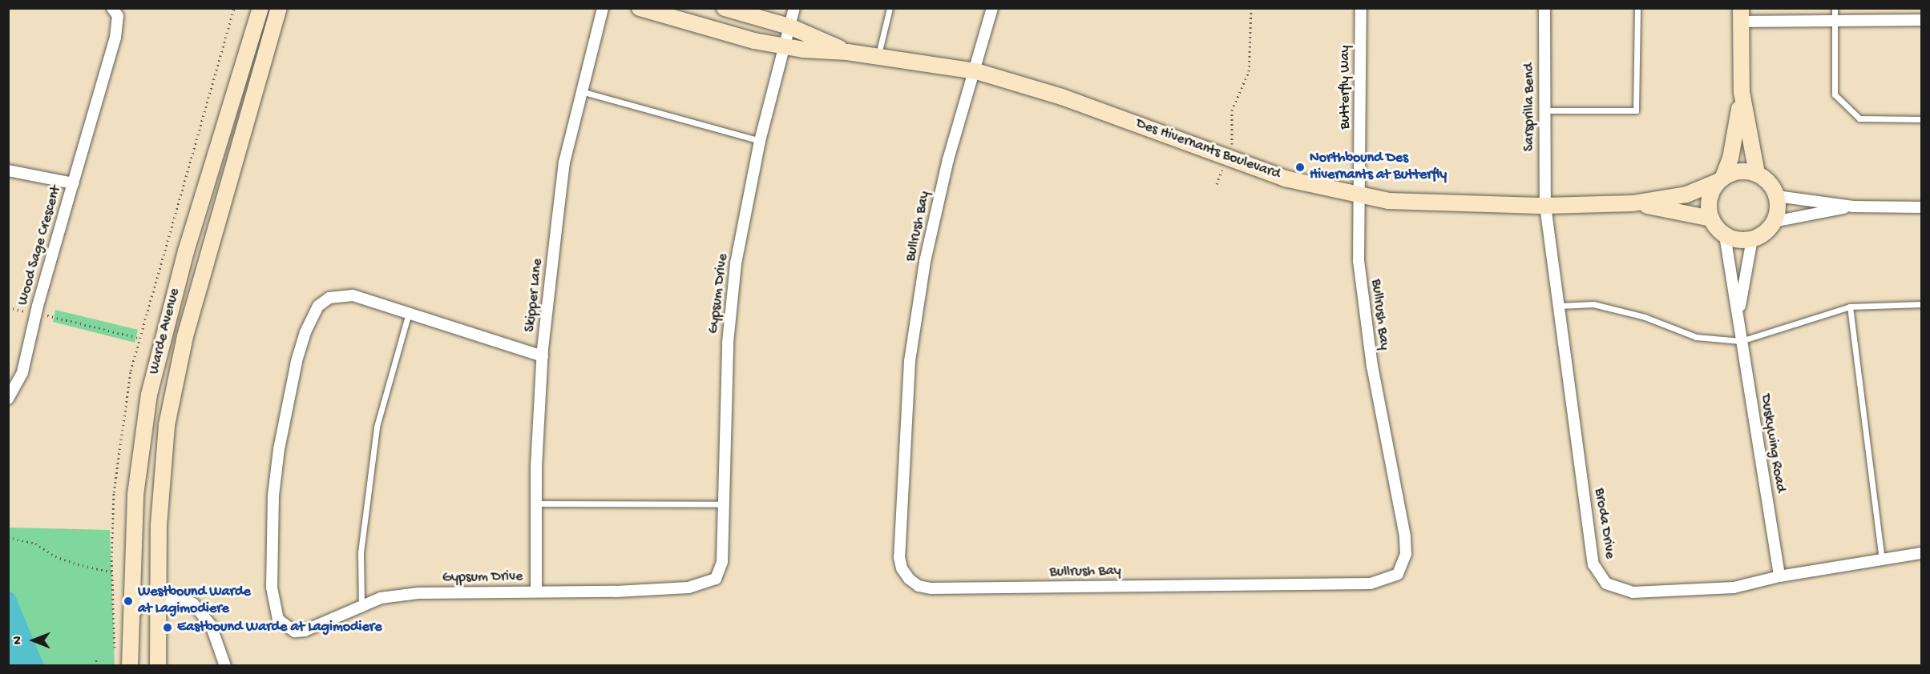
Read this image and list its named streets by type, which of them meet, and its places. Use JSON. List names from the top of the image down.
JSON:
{
  "streets": {
    "street": [
      "Butterfly Way",
      "Sarsprilla Bend",
      "Des Hivernants Boulevard",
      "Bullrush Bay",
      "Wood Sage Crescent",
      "Gypsum Drive",
      "Skipper Lane",
      "Warde Avenue",
      "Duskywing Road",
      "Broda Drive"
    ]
  },
  "crossings": [
    ["Butterfly Way", "Des Hivernants Boulevard"],
    ["Butterfly Way", "Bullrush Bay"],
    ["Sarsprilla Bend", "Des Hivernants Boulevard"],
    ["Sarsprilla Bend", "Broda Drive"],
    ["Des Hivernants Boulevard", "Bullrush Bay"],
    ["Des Hivernants Boulevard", "Gypsum Drive"],
    ["Des Hivernants Boulevard", "Duskywing Road"],
    ["Des Hivernants Boulevard", "Broda Drive"],
    ["Gypsum Drive", "Skipper Lane"],
    ["Duskywing Road", "Broda Drive"]
  ],
  "places": ["Northbound Des Hivernants at Butterfly", "Westbound Warde at Lagimodiere", "Eastbound Warde at Lagimodiere"],
  "north": "left"
}
